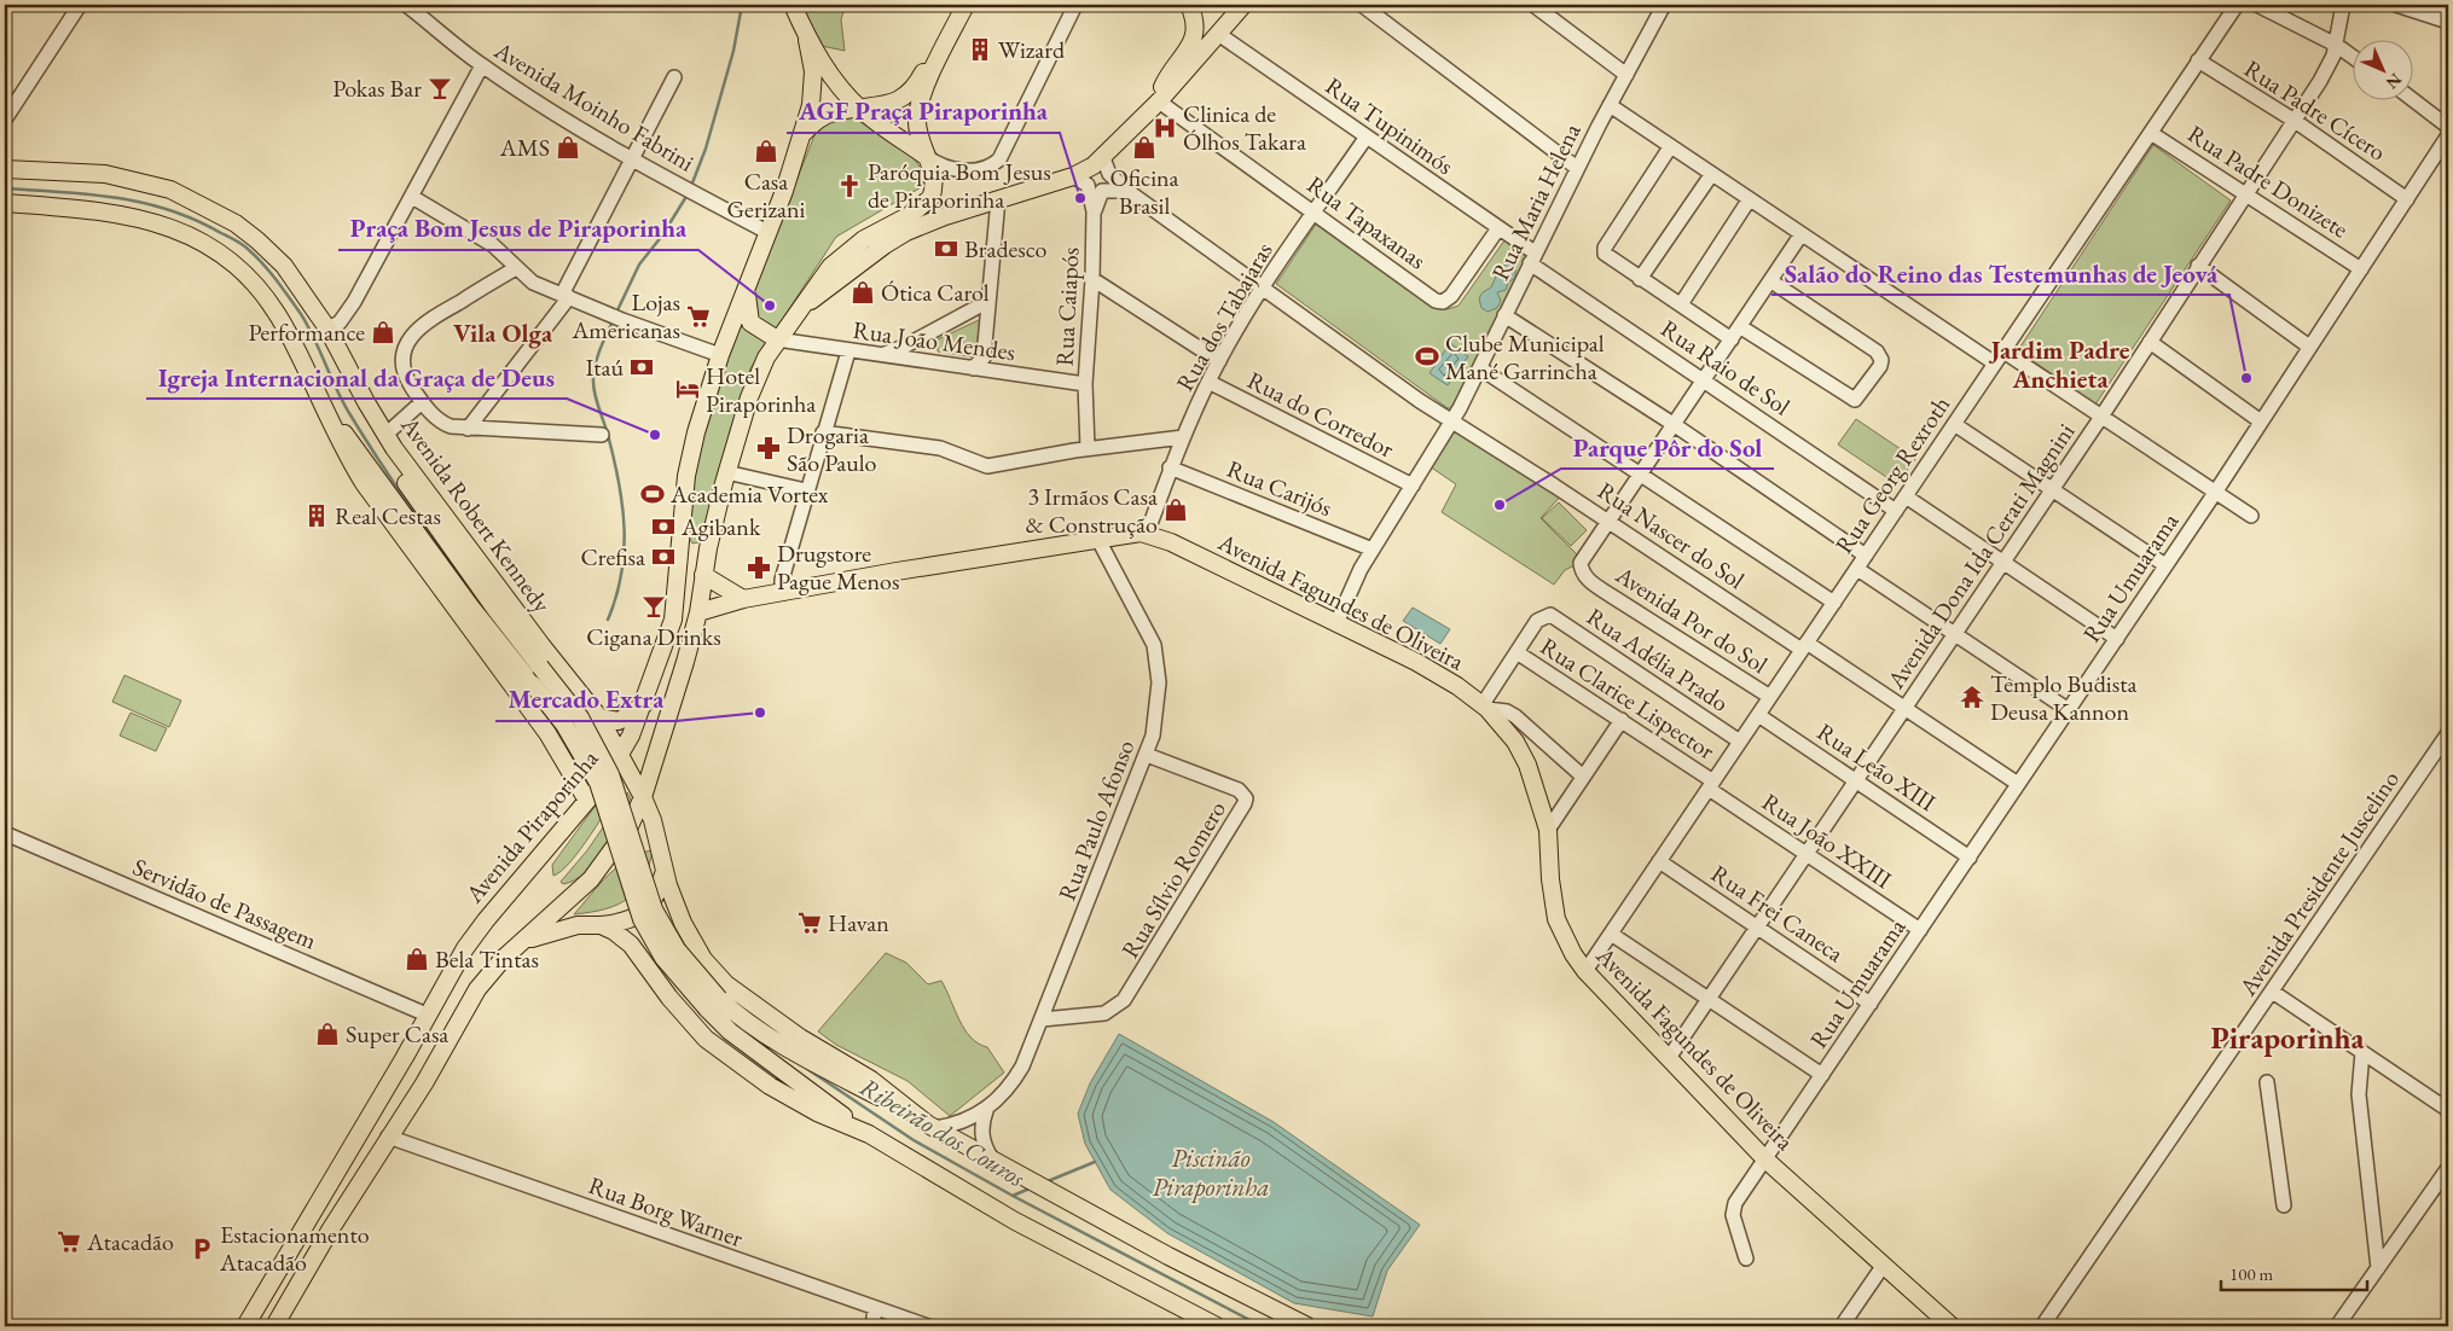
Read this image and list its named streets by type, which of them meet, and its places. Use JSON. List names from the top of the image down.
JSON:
{
  "streets": {
    "main road": ["Avenida Robert Kennedy", "Avenida Fagundes de Oliveira", "Avenida Piraporinha"],
    "street": [
      "Avenida Moinho Fabrini",
      "Rua Padre Cícero",
      "Rua Tupinimós",
      "Rua Padre Donizete",
      "Rua Maria Helena",
      "Rua Tapaxanas",
      "Rua Caiapós",
      "Rua dos Tabajaras",
      "Rua João Mendes",
      "Rua Raio de Sol",
      "Rua do Corredor",
      "Rua Georg Rexroth",
      "Rua Carijós",
      "Rua Nascer do Sol",
      "Avenida Dona Ida Cerati Magnini",
      "Rua Umuarama",
      "Avenida Por do Sol",
      "Rua Adélia Prado",
      "Rua Clarice Lispector",
      "Rua Leão XIII",
      "Rua Paulo Afonso",
      "Rua João XXIII",
      "Rua Sílvio Romero",
      "Avenida Presidente Juscelino",
      "Servidão de Passagem",
      "Rua Frei Caneca",
      "Rua Borg Warner"
    ]
  },
  "crossings": [
    ["Avenida Moinho Fabrini", "Avenida Piraporinha"],
    ["Rua Padre Cícero", "Rua Georg Rexroth"],
    ["Rua Padre Cícero", "Avenida Dona Ida Cerati Magnini"],
    ["Rua Padre Cícero", "Rua Umuarama"],
    ["Rua Tupinimós", "Rua Maria Helena"],
    ["Rua Tupinimós", "Rua Tapaxanas"],
    ["Rua Tupinimós", "Rua dos Tabajaras"],
    ["Rua Tupinimós", "Rua Raio de Sol"],
    ["Rua Padre Donizete", "Rua Georg Rexroth"],
    ["Rua Padre Donizete", "Avenida Dona Ida Cerati Magnini"],
    ["Rua Padre Donizete", "Rua Umuarama"],
    ["Rua Maria Helena", "Rua Raio de Sol"],
    ["Rua Maria Helena", "Rua do Corredor"],
    ["Rua Maria Helena", "Rua Carijós"],
    ["Rua Maria Helena", "Rua Nascer do Sol"],
    ["Rua Maria Helena", "Avenida Fagundes de Oliveira"],
    ["Rua Tapaxanas", "Rua dos Tabajaras"],
    ["Rua Caiapós", "Rua João Mendes"],
    ["Rua dos Tabajaras", "Rua do Corredor"],
    ["Rua dos Tabajaras", "Rua Carijós"],
    ["Rua dos Tabajaras", "Rua Nascer do Sol"],
    ["Rua dos Tabajaras", "Avenida Fagundes de Oliveira"],
    ["Rua Raio de Sol", "Rua Georg Rexroth"],
    ["Rua Georg Rexroth", "Rua Nascer do Sol"],
    ["Rua Georg Rexroth", "Avenida Fagundes de Oliveira"],
    ["Rua Georg Rexroth", "Avenida Por do Sol"],
    ["Rua Georg Rexroth", "Rua Adélia Prado"],
    ["Rua Georg Rexroth", "Rua Clarice Lispector"],
    ["Rua Georg Rexroth", "Rua Leão XIII"],
    ["Rua Georg Rexroth", "Rua João XXIII"],
    ["Rua Georg Rexroth", "Rua Frei Caneca"],
    ["Avenida Robert Kennedy", "Avenida Piraporinha"],
    ["Rua Nascer do Sol", "Avenida Dona Ida Cerati Magnini"],
    ["Rua Nascer do Sol", "Rua Umuarama"],
    ["Rua Nascer do Sol", "Avenida Por do Sol"],
    ["Avenida Dona Ida Cerati Magnini", "Avenida Fagundes de Oliveira"],
    ["Avenida Dona Ida Cerati Magnini", "Rua Leão XIII"],
    ["Avenida Dona Ida Cerati Magnini", "Rua João XXIII"],
    ["Avenida Dona Ida Cerati Magnini", "Rua Frei Caneca"],
    ["Rua Umuarama", "Avenida Fagundes de Oliveira"],
    ["Rua Umuarama", "Rua Leão XIII"],
    ["Rua Umuarama", "Rua João XXIII"],
    ["Rua Umuarama", "Rua Frei Caneca"],
    ["Avenida Fagundes de Oliveira", "Rua Paulo Afonso"],
    ["Rua Adélia Prado", "Rua Clarice Lispector"],
    ["Rua Clarice Lispector", "Rua João XXIII"],
    ["Rua Paulo Afonso", "Rua Sílvio Romero"],
    ["Avenida Piraporinha", "Servidão de Passagem"]
  ],
  "districts": ["Vila Olga", "Jardim Padre Anchieta", "Piraporinha"],
  "water": ["Ribeirão dos Couros", "Piscinão Piraporinha"],
  "places": {
    "building": ["Wizard", "Real Cestas"],
    "bar": ["Pokas Bar", "Cigana Drinks"],
    "hospital": ["Clinica de Ólhos Takara"],
    "shop": [
      "AMS",
      "Oficina Brasil",
      "Casa Gerizani",
      "Ótica Carol",
      "Performance",
      "3 Irmãos Casa & Construção",
      "Bela Tintas",
      "Super Casa"
    ],
    "church": ["Paróquia Bom Jesus de Piraporinha"],
    "other": [
      "AGF Praça Piraporinha",
      "Praça Bom Jesus de Piraporinha",
      "Salão do Reino das Testemunhas de Jeová",
      "Igreja Internacional da Graça de Deus",
      "Parque Pôr do Sol",
      "Mercado Extra"
    ],
    "bank": [
      "Bradesco",
      "Itaú",
      "Agibank",
      "Crefisa"
    ],
    "supermarket": ["Lojas Americanas", "Havan", "Atacadão"],
    "sports": ["Clube Municipal Mané Garrincha", "Academia Vortex"],
    "hotel": ["Hotel Piraporinha"],
    "pharmacy": ["Drogaria São Paulo", "Drugstore Pague Menos"],
    "temple": ["Templo Budista Deusa Kannon"],
    "parking": ["Estacionamento Atacadão"]
  },
  "scale_bar": "100 m",
  "north": "bottom right"
}
